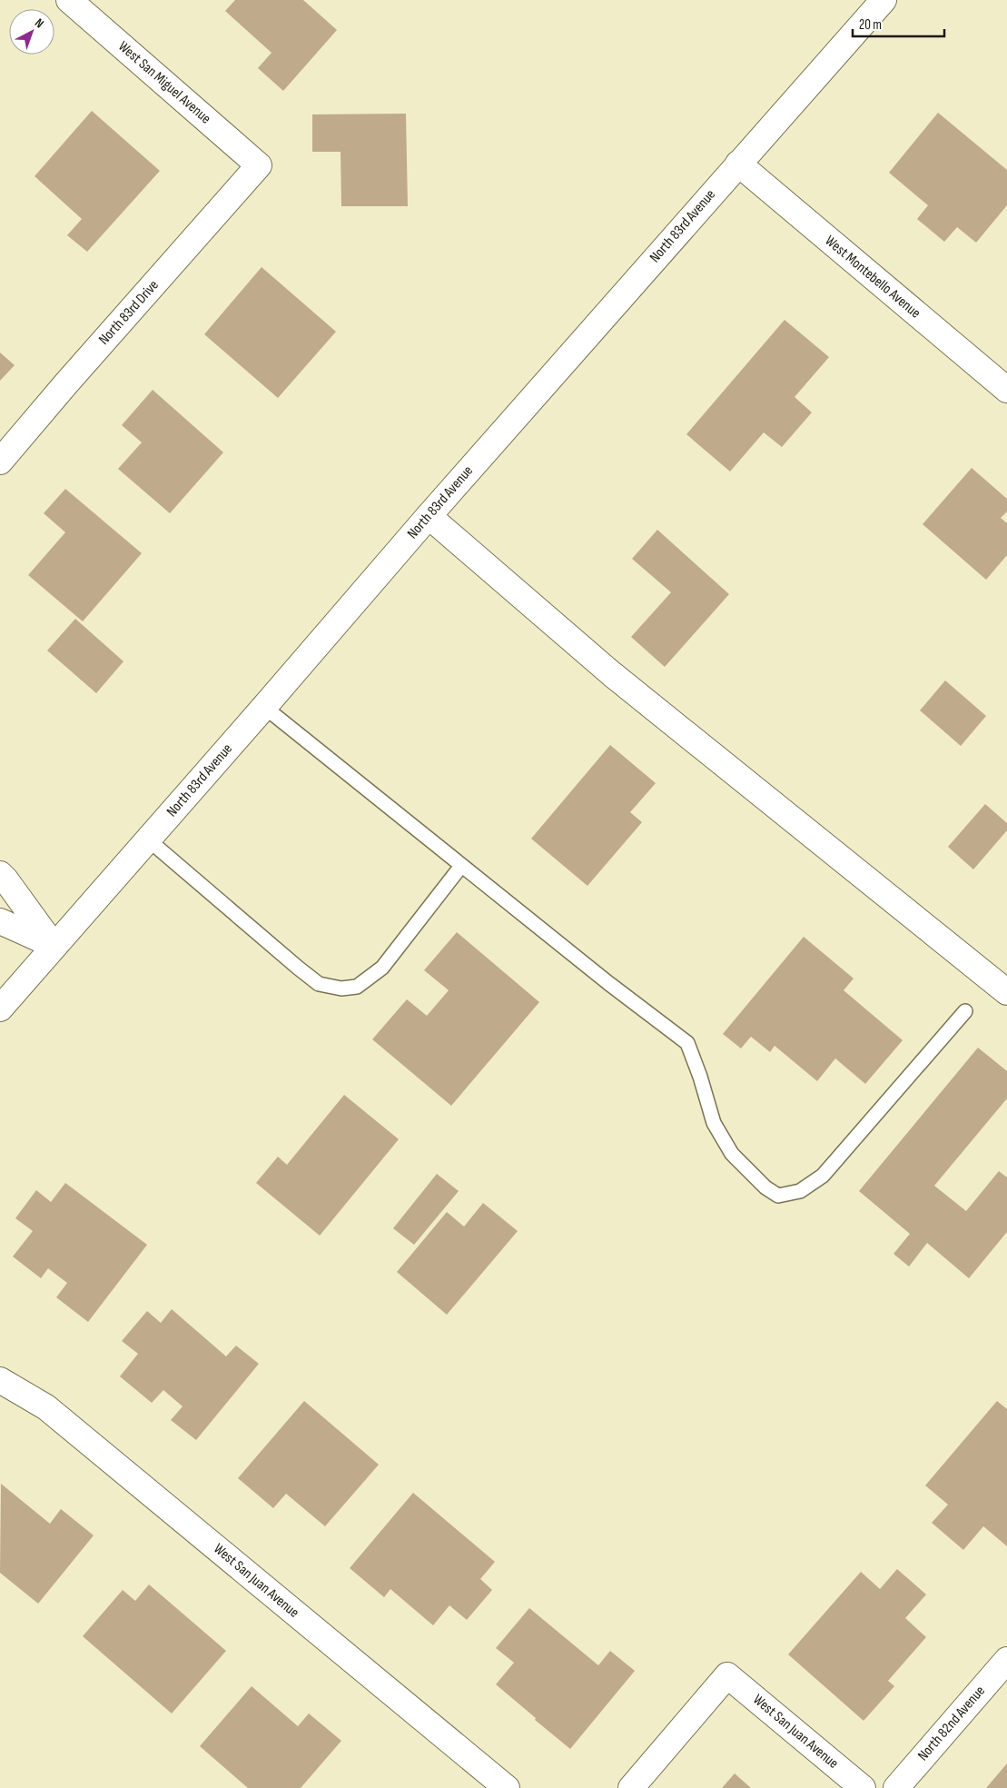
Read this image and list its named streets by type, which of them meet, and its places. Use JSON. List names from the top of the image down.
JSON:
{
  "streets": {
    "street": [
      "West San Miguel Avenue",
      "North 83rd Avenue",
      "West Montebello Avenue",
      "North 83rd Drive",
      "West San Juan Avenue",
      "North 82nd Avenue"
    ]
  },
  "crossings": [
    ["West San Miguel Avenue", "North 83rd Drive"],
    ["North 83rd Avenue", "West Montebello Avenue"]
  ],
  "scale_bar": "20 m",
  "north": "top right"
}
